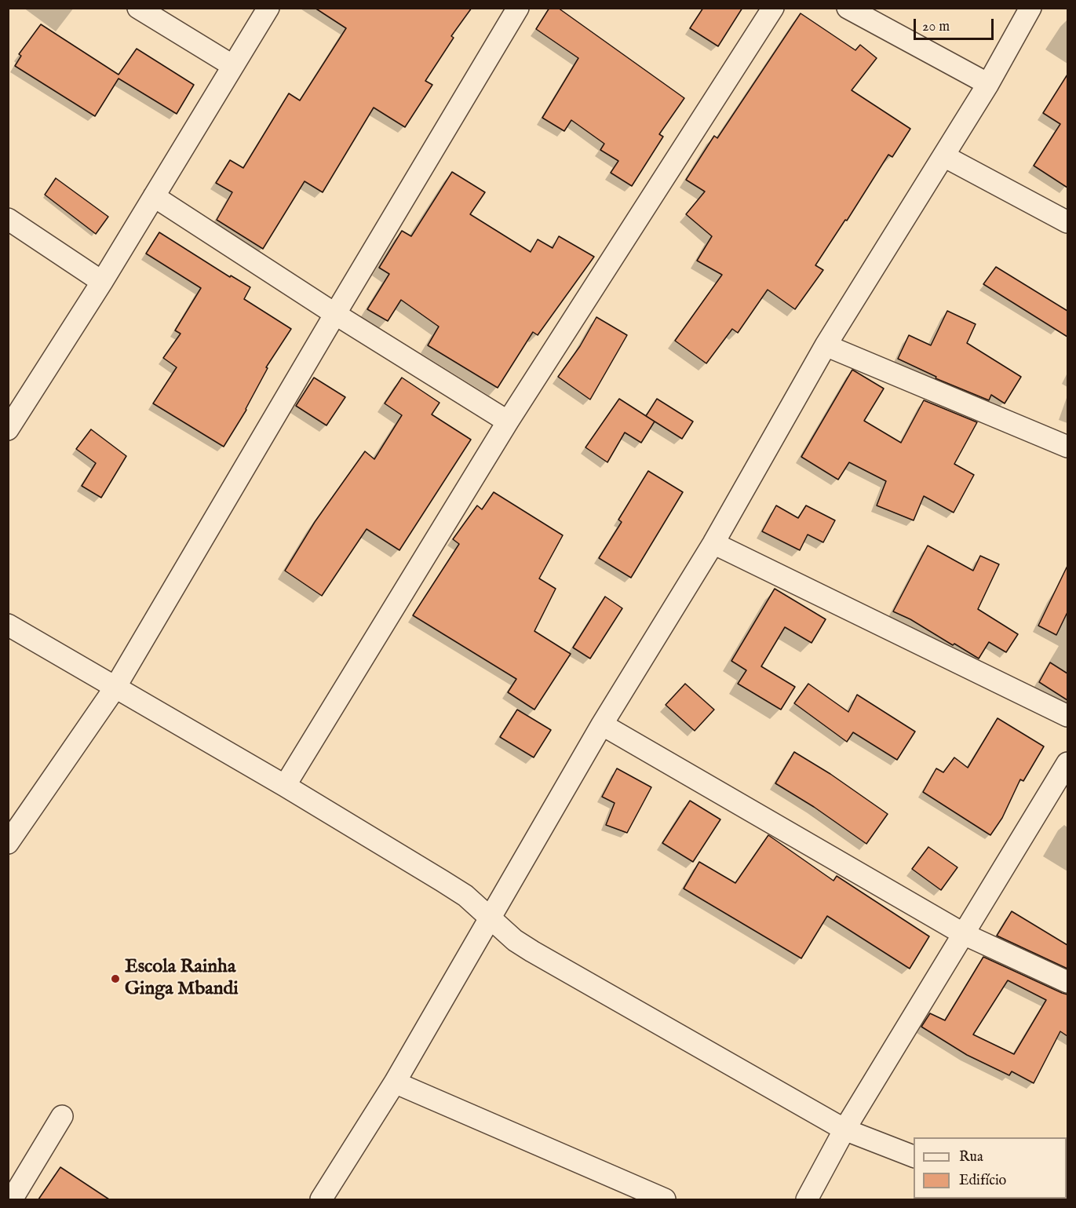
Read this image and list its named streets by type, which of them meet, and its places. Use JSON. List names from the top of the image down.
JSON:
{
  "places": ["Escola Rainha Ginga Mbandi"],
  "legend": ["Rua", "Edifício"],
  "scale_bar": "20 m"
}
